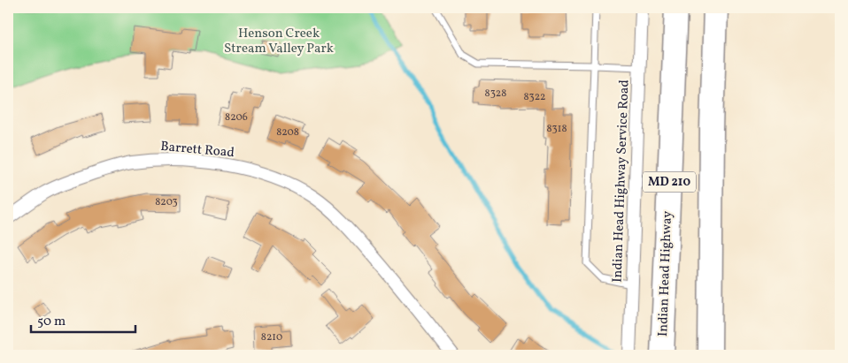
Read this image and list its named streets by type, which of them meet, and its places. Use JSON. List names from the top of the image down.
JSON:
{
  "streets": {
    "highway": ["MD 210", "Indian Head Highway"],
    "street": ["Barrett Road", "Indian Head Highway Service Road"]
  },
  "parks": ["Henson Creek Stream Valley Park"],
  "house_numbers": [
    "8328",
    "8322",
    "8206",
    "8318",
    "8208",
    "8203",
    "8210"
  ],
  "scale_bar": "50 m"
}
